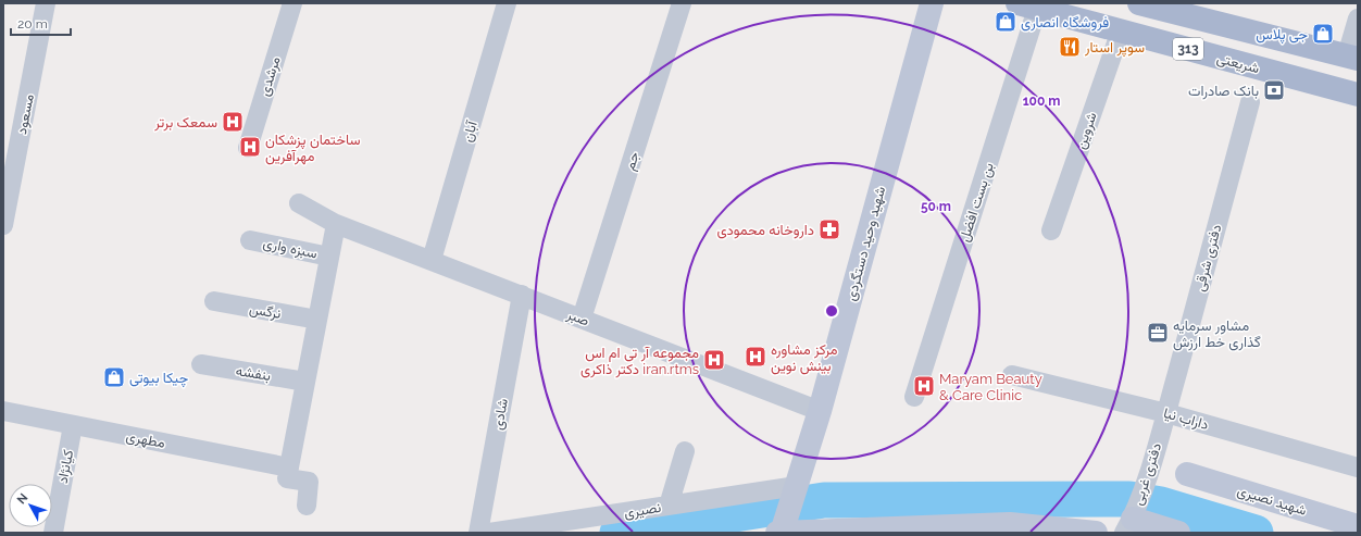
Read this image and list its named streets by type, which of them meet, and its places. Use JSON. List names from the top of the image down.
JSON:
{
  "streets": {
    "main road": ["313", "شریعتی"],
    "street": [
      "مرشدی",
      "مسعود",
      "شروین",
      "آبان",
      "جم",
      "بن بست افضل",
      "شهید وحید دستگردی",
      "سبزه واری",
      "دفتری شرقی",
      "نرگس",
      "صبر",
      "بنفشه",
      "شادی",
      "داراب نیا",
      "مطهری",
      "کیانژاد",
      "دفتری غربی",
      "شهید نصیری",
      "نصیری"
    ]
  },
  "crossings": [
    ["شریعتی", "شروین"],
    ["شریعتی", "بن بست افضل"],
    ["آبان", "صبر"],
    ["جم", "صبر"],
    ["شهید وحید دستگردی", "صبر"],
    ["شهید وحید دستگردی", "نصیری"],
    ["دفتری شرقی", "داراب نیا"],
    ["دفتری شرقی", "دفتری غربی"],
    ["صبر", "شادی"],
    ["داراب نیا", "دفتری غربی"],
    ["مطهری", "کیانژاد"]
  ],
  "places": {
    "shop": ["فروشگاه انصاری", "جی پلاس", "چیکا بیوتی"],
    "restaurant": ["سوپر استار"],
    "bank": ["بانک صادرات"],
    "hospital": [
      "سمعک برتر",
      "ساختمان پزشکان مهرآفرین",
      "مرکز مشاوره بینش نوین",
      "مجموعه آر تی ام اس دکتر ذاکری iran.rtms",
      "Maryam Beauty & Care Clinic"
    ],
    "pharmacy": ["داروخانه محمودی"],
    "office": ["مشاور سرمایه‌ گذاری خط ارزش"]
  },
  "scale_bar": "20 m",
  "north": "top left",
  "rings": ["100 m", "50 m"]
}
